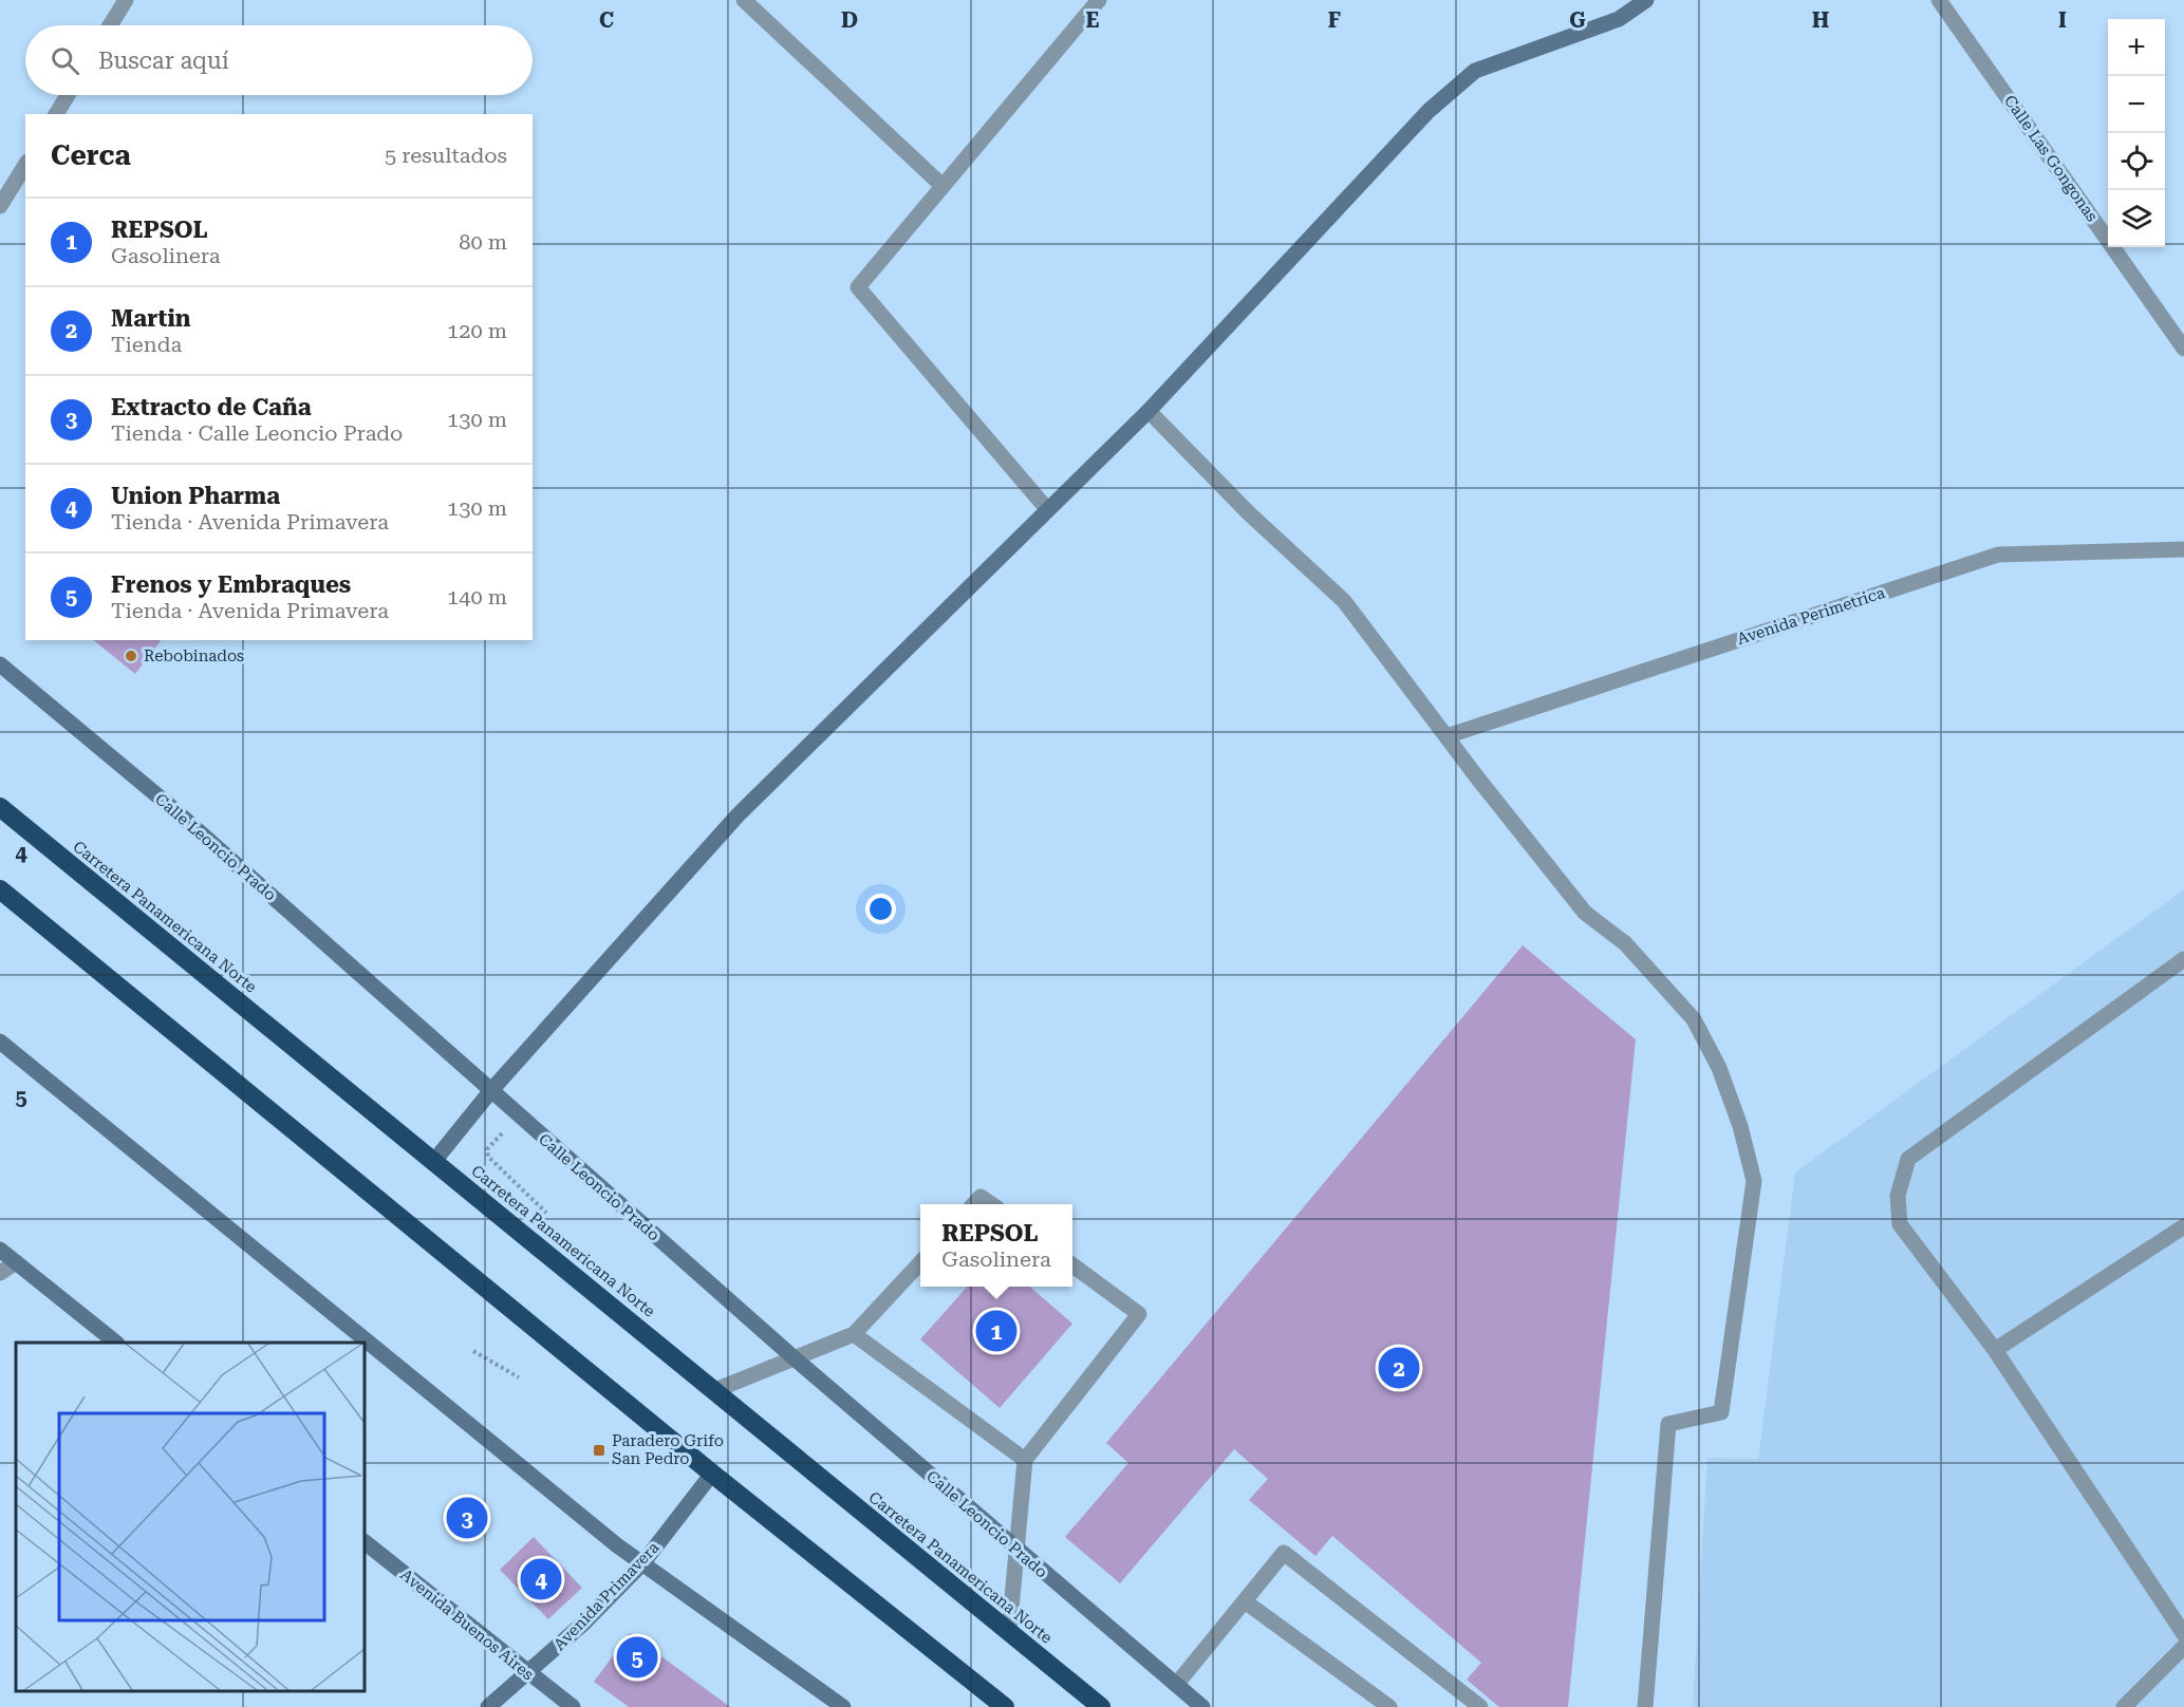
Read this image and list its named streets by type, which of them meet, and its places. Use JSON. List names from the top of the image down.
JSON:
{
  "streets": {
    "highway": ["Carretera Panamericana Norte"],
    "main road": ["Calle Leoncio Prado", "Avenida Primavera", "Avenida Buenos Aires"],
    "street": ["Calle Las Gongonas", "Avenida Perimetrica"]
  },
  "crossings": [
    ["Avenida Primavera", "Avenida Buenos Aires"]
  ],
  "places": {
    "other": ["Rebobinados"],
    "transit": ["Paradero Grifo San Pedro"]
  },
  "page": {
    "map_buttons": ["+", "−"],
    "search": "Buscar aquí",
    "heading": ["Cerca", "5 resultados"],
    "list": [
      {
        "mark": "1",
        "name": "REPSOL",
        "note": "Gasolinera",
        "value": "80 m"
      },
      {
        "mark": "2",
        "name": "Martin",
        "note": "Tienda",
        "value": "120 m"
      },
      {
        "mark": "3",
        "name": "Extracto de Caña",
        "note": "Tienda · Calle Leoncio Prado",
        "value": "130 m"
      },
      {
        "mark": "4",
        "name": "Union Pharma",
        "note": "Tienda · Avenida Primavera",
        "value": "130 m"
      },
      {
        "mark": "5",
        "name": "Frenos y Embraques",
        "note": "Tienda · Avenida Primavera",
        "value": "140 m"
      }
    ],
    "popup": ["REPSOL", "Gasolinera"],
    "pins": [
      "1",
      "2",
      "3",
      "4",
      "5"
    ]
  },
  "grid": {
    "columns": [
      "C",
      "D",
      "E",
      "F",
      "G",
      "H",
      "I"
    ],
    "rows": ["4", "5"]
  }
}
